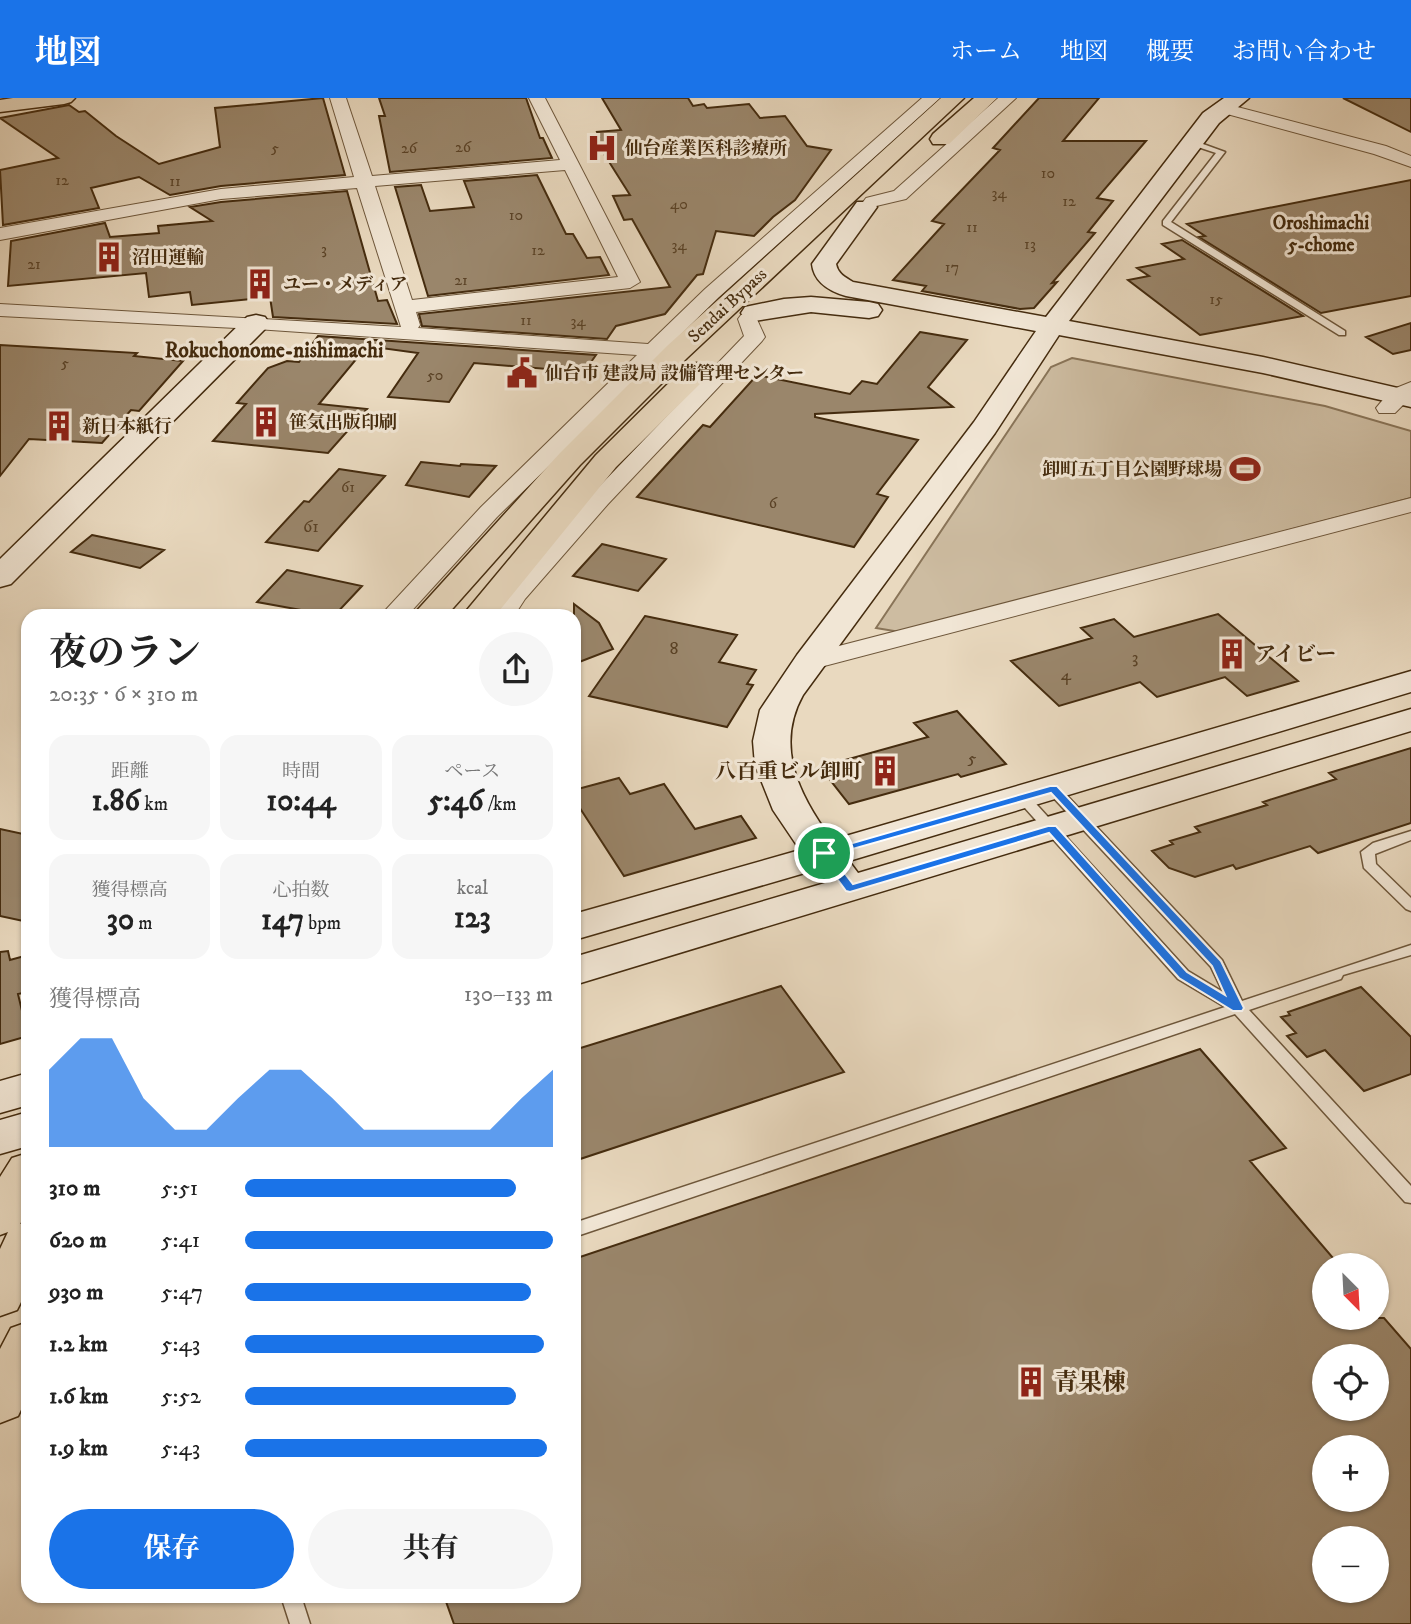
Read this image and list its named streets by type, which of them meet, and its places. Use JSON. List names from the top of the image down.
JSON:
{
  "streets": {
    "main road": ["Sendai Bypass"]
  },
  "districts": ["Oroshimachi 5-chome", "Rokuchonome-nishimachi"],
  "places": {
    "hospital": ["仙台産業医科診療所"],
    "building": [
      "沼田運輸",
      "ユー・メディア",
      "笹気出版印刷",
      "新日本紙行",
      "アイビー",
      "八百重ビル卸町",
      "青果棟"
    ],
    "public building": ["仙台市 建設局 設備管理センター"],
    "sports": ["卸町五丁目公園野球場"]
  },
  "house_numbers": [
    "26",
    "5",
    "26",
    "10",
    "12",
    "11",
    "34",
    "12",
    "40",
    "10",
    "11",
    "13",
    "34",
    "3",
    "12",
    "21",
    "17",
    "21",
    "15",
    "11",
    "34",
    "5",
    "50",
    "61",
    "6",
    "61",
    "8",
    "3",
    "4",
    "5"
  ],
  "north": "bottom right",
  "page": {
    "header": "地図",
    "nav": [
      "ホーム",
      "地図",
      "概要",
      "お問い合わせ"
    ],
    "heading": ["夜のラン", "20:35 · 6 × 310 m"],
    "stats": [
      ["距離", "1.86 km"],
      ["時間", "10:44"],
      ["ペース", "5:46 /km"],
      ["獲得標高", "30 m"],
      ["心拍数", "147 bpm"],
      ["kcal", "123"]
    ],
    "chart": ["獲得標高", "130–133 m"],
    "list": [
      {
        "name": "310 m",
        "note": "5:51"
      },
      {
        "name": "620 m",
        "note": "5:41"
      },
      {
        "name": "930 m",
        "note": "5:47"
      },
      {
        "name": "1.2 km",
        "note": "5:43"
      },
      {
        "name": "1.6 km",
        "note": "5:52"
      },
      {
        "name": "1.9 km",
        "note": "5:43"
      }
    ],
    "map_buttons": ["+", "−"],
    "buttons": ["保存", "共有"]
  }
}
